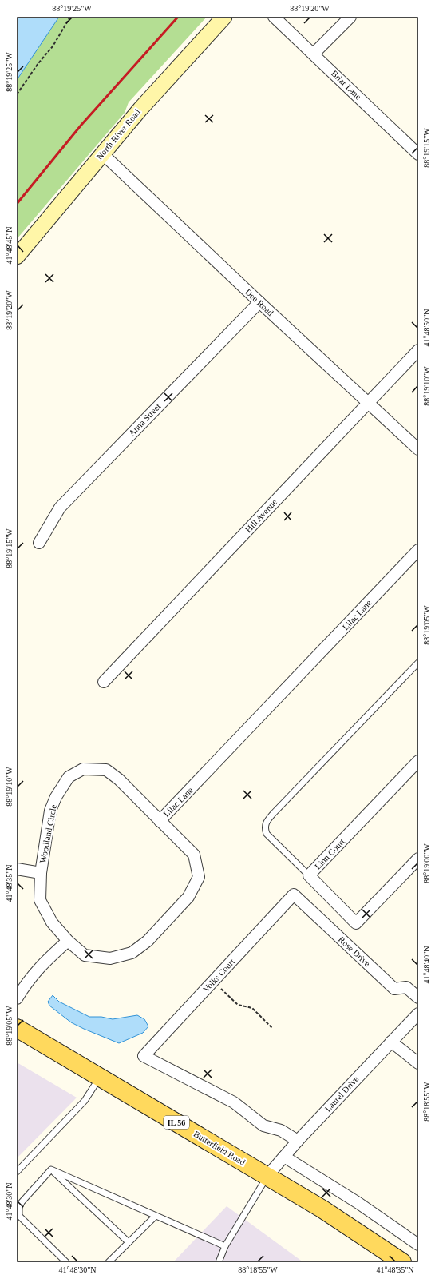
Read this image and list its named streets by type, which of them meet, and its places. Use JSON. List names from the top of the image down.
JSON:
{
  "streets": {
    "main road": ["North River Road", "IL 56", "Butterfield Road"],
    "street": [
      "Briar Lane",
      "Dee Road",
      "Anna Street",
      "Hill Avenue",
      "Lilac Lane",
      "Woodland Circle",
      "Linn Court",
      "Rose Drive",
      "Volks Court",
      "Laurel Drive"
    ]
  },
  "crossings": [
    ["North River Road", "Dee Road"],
    ["Dee Road", "Anna Street"],
    ["Dee Road", "Hill Avenue"],
    ["Lilac Lane", "Woodland Circle"],
    ["Rose Drive", "Volks Court"],
    ["Volks Court", "Laurel Drive"],
    ["Laurel Drive", "Butterfield Road"]
  ],
  "coordinates": [
    "88°19'25\"W",
    "88°19'20\"W",
    "88°19'15\"W",
    "41°48'45\"N",
    "41°48'50\"N",
    "88°19'10\"W",
    "88°19'05\"W",
    "88°19'00\"W",
    "41°48'35\"N",
    "41°48'40\"N",
    "88°18'55\"W",
    "41°48'30\"N"
  ]
}
